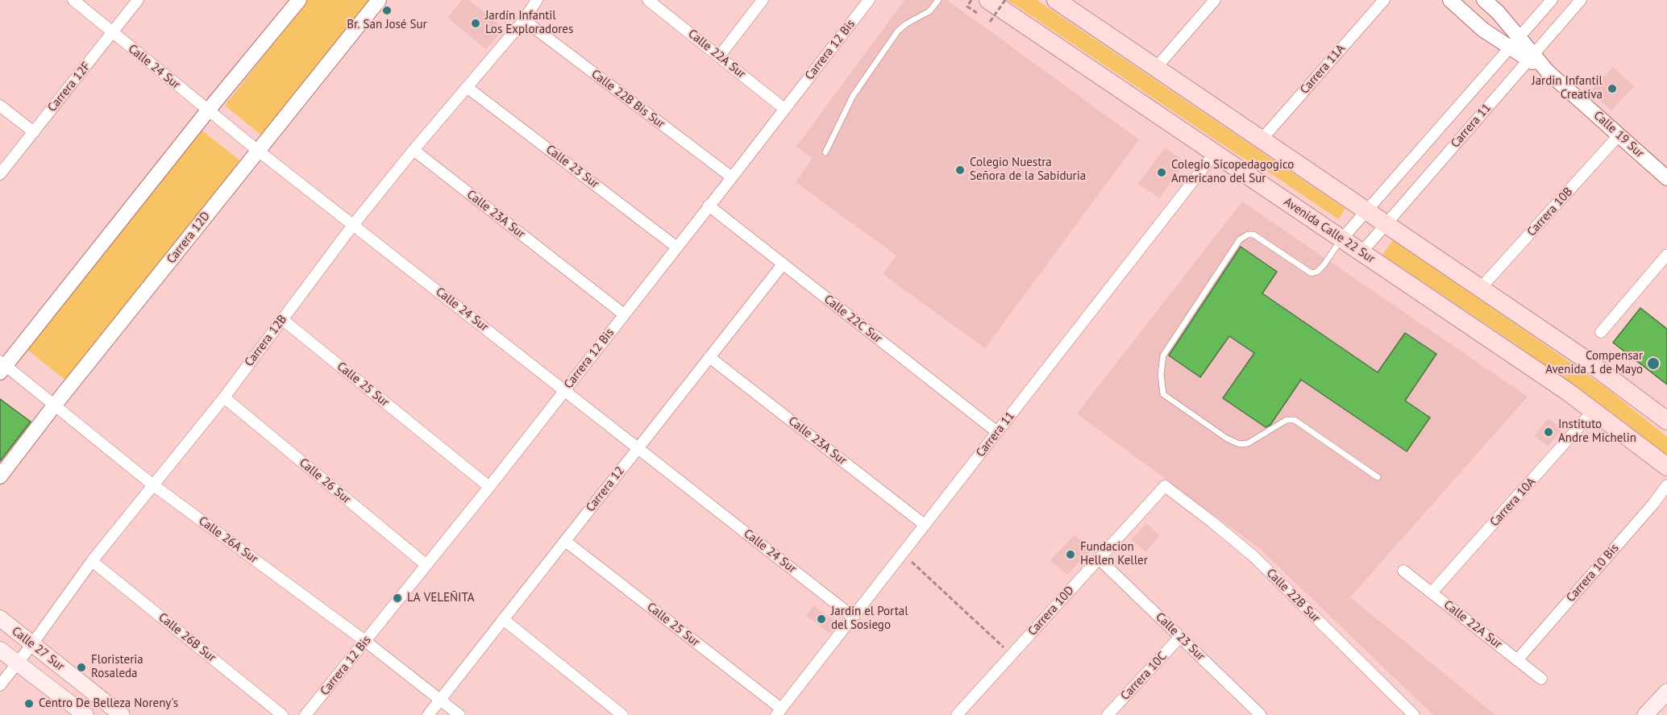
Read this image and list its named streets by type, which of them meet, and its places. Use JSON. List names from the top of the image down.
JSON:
{
  "streets": {
    "main road": ["Avenida Calle 22 Sur", "Calle 27 Sur"],
    "street": [
      "Carrera 12 Bis",
      "Calle 22A Sur",
      "Calle 24 Sur",
      "Carrera 11A",
      "Carrera 12F",
      "Calle 22B Bis Sur",
      "Carrera 11",
      "Calle 19 Sur",
      "Calle 23 Sur",
      "Carrera 10B",
      "Calle 23A Sur",
      "Carrera 12D",
      "Calle 22C Sur",
      "Carrera 12B",
      "Calle 25 Sur",
      "Calle 26 Sur",
      "Carrera 12",
      "Carrera 10A",
      "Calle 26A Sur",
      "Carrera 10 Bis",
      "Calle 22B Sur",
      "Carrera 10D",
      "Calle 26B Sur",
      "Carrera 10C"
    ]
  },
  "crossings": [
    ["Carrera 12 Bis", "Calle 22A Sur"],
    ["Carrera 12 Bis", "Calle 24 Sur"],
    ["Carrera 12 Bis", "Calle 22B Bis Sur"],
    ["Carrera 12 Bis", "Calle 23 Sur"],
    ["Carrera 12 Bis", "Calle 23A Sur"],
    ["Carrera 12 Bis", "Calle 22C Sur"],
    ["Carrera 12 Bis", "Calle 25 Sur"],
    ["Carrera 12 Bis", "Calle 26 Sur"],
    ["Carrera 12 Bis", "Calle 26A Sur"],
    ["Calle 22A Sur", "Carrera 10A"],
    ["Calle 22A Sur", "Carrera 10 Bis"],
    ["Calle 24 Sur", "Carrera 12F"],
    ["Calle 24 Sur", "Carrera 11"],
    ["Calle 24 Sur", "Carrera 12D"],
    ["Calle 24 Sur", "Carrera 12B"],
    ["Calle 24 Sur", "Carrera 12"],
    ["Calle 22B Bis Sur", "Carrera 12B"],
    ["Carrera 11", "Calle 19 Sur"],
    ["Carrera 11", "Calle 23A Sur"],
    ["Carrera 11", "Avenida Calle 22 Sur"],
    ["Carrera 11", "Calle 22C Sur"],
    ["Carrera 11", "Calle 25 Sur"],
    ["Calle 19 Sur", "Carrera 10B"],
    ["Calle 23 Sur", "Carrera 12B"],
    ["Calle 23 Sur", "Carrera 10D"],
    ["Calle 23 Sur", "Carrera 10C"],
    ["Calle 23A Sur", "Carrera 12B"],
    ["Calle 23A Sur", "Carrera 12"],
    ["Avenida Calle 22 Sur", "Carrera 10A"],
    ["Carrera 12D", "Calle 26A Sur"],
    ["Calle 22C Sur", "Carrera 12"],
    ["Carrera 12B", "Calle 25 Sur"],
    ["Carrera 12B", "Calle 26 Sur"],
    ["Carrera 12B", "Calle 26A Sur"],
    ["Carrera 12B", "Calle 26B Sur"],
    ["Carrera 12B", "Calle 27 Sur"],
    ["Calle 25 Sur", "Carrera 12"],
    ["Carrera 12", "Calle 26A Sur"],
    ["Calle 22B Sur", "Carrera 10D"]
  ],
  "places": [
    "Br. San José Sur",
    "Jardín Infantil Los Exploradores",
    "Jardin Infantil Creativa",
    "Colegio Nuestra Señora de la Sabiduria",
    "Colegio Sicopedagogico Americano del Sur",
    "Compensar Avenida 1 de Mayo",
    "Instituto Andre Michelin",
    "Fundacion Hellen Keller",
    "LA VELEÑITA",
    "Jardin el Portal del Sosiego",
    "Floristeria Rosaleda",
    "Centro De Belleza Noreny's"
  ]
}
